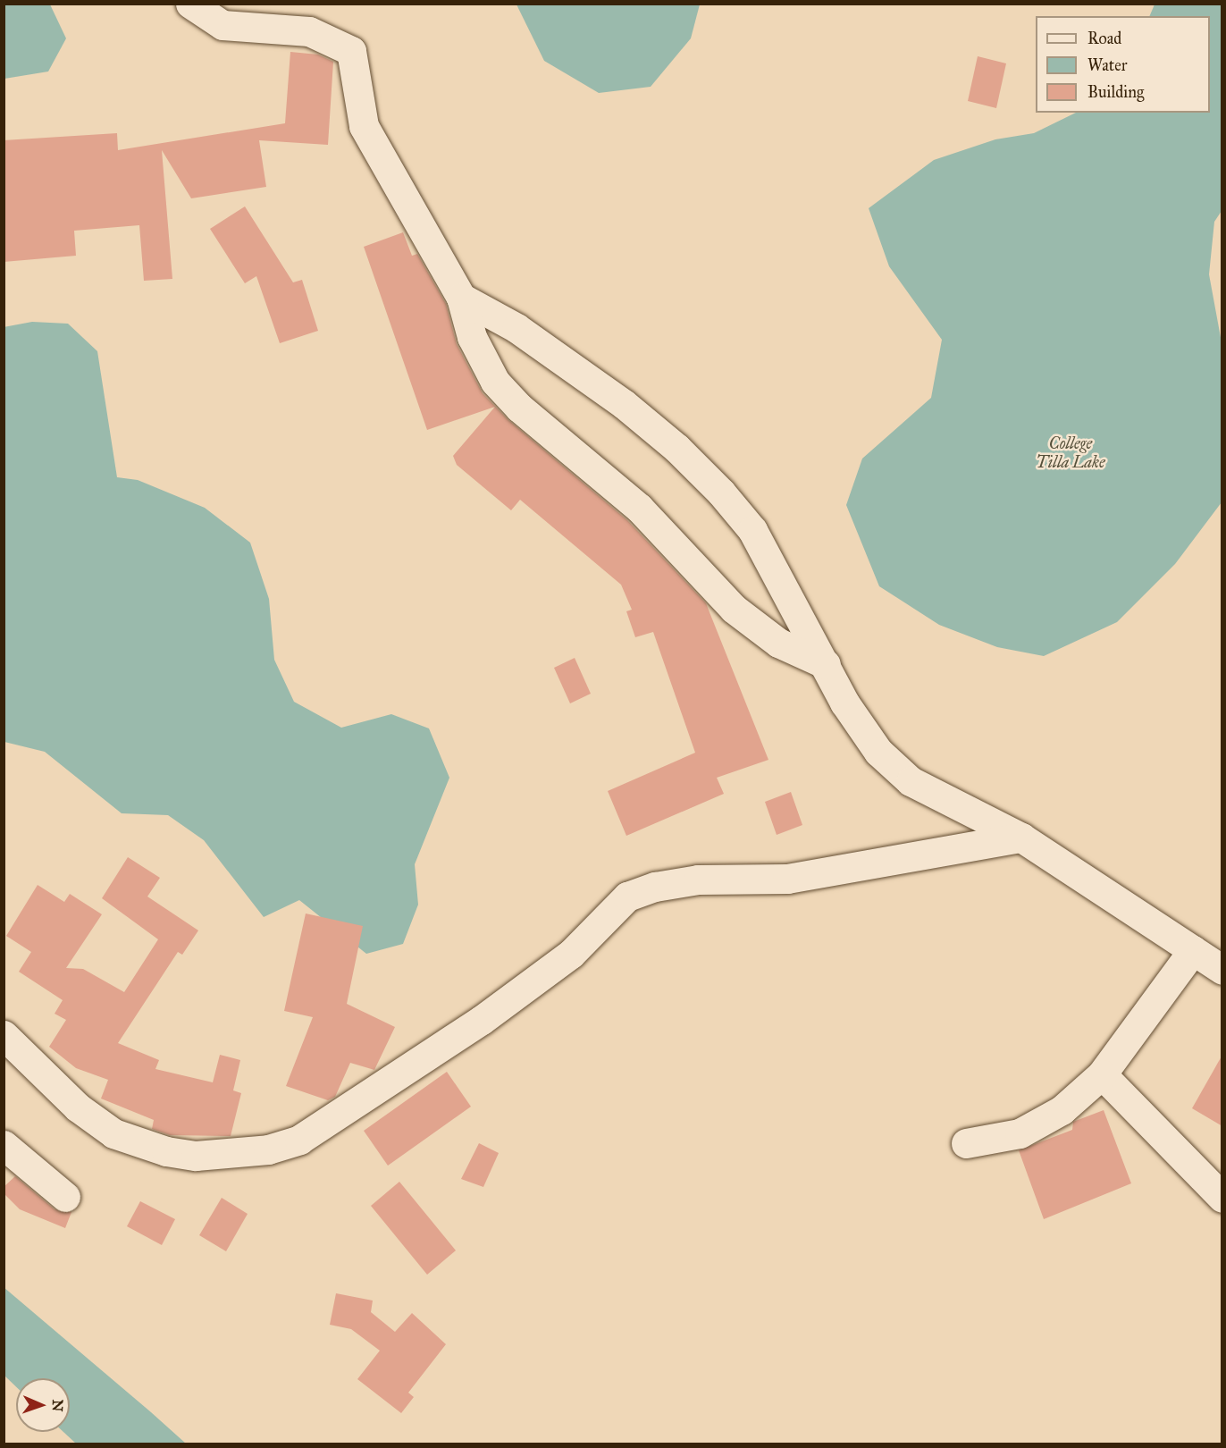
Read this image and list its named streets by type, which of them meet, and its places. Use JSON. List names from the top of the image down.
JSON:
{
  "water": ["College Tilla Lake"],
  "legend": ["Road", "Water", "Building"],
  "north": "right"
}
